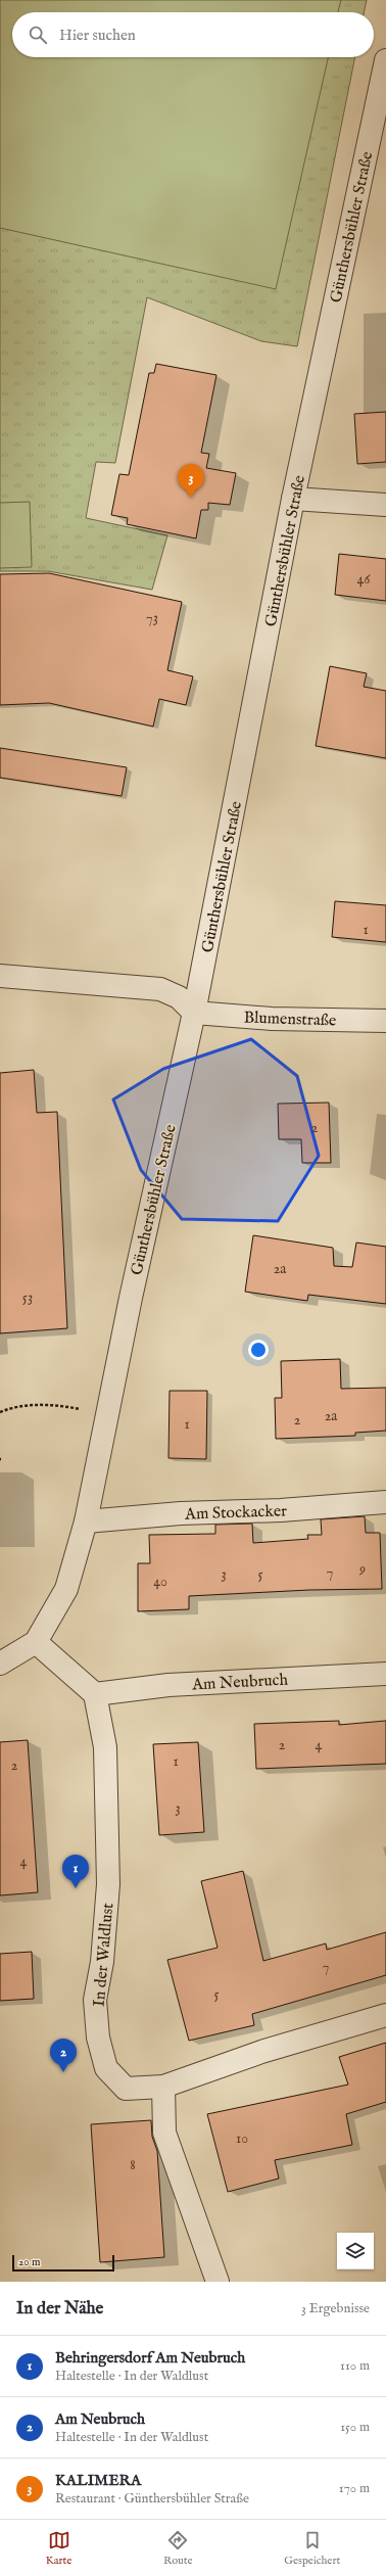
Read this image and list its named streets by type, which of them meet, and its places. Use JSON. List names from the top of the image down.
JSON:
{
  "streets": {
    "street": [
      "Günthersbühler Straße",
      "Blumenstraße",
      "Am Stockacker",
      "Am Neubruch",
      "In der Waldlust"
    ]
  },
  "crossings": [
    ["Günthersbühler Straße", "Blumenstraße"],
    ["Günthersbühler Straße", "Am Stockacker"],
    ["Am Neubruch", "In der Waldlust"]
  ],
  "house_numbers": [
    "46",
    "73",
    "1",
    "2",
    "2a",
    "53",
    "2a",
    "2",
    "1",
    "9",
    "7",
    "3",
    "5",
    "40",
    "2",
    "4",
    "1",
    "2",
    "3",
    "4",
    "7",
    "5",
    "10",
    "8"
  ],
  "scale_bar": "20 m",
  "page": {
    "search": "Hier suchen",
    "pins": ["3", "1", "2"],
    "scale": "20 m",
    "heading": ["In der Nähe", "3 Ergebnisse"],
    "list": [
      {
        "mark": "1",
        "name": "Behringersdorf Am Neubruch",
        "note": "Haltestelle · In der Waldlust",
        "value": "110 m"
      },
      {
        "mark": "2",
        "name": "Am Neubruch",
        "note": "Haltestelle · In der Waldlust",
        "value": "150 m"
      },
      {
        "mark": "3",
        "name": "KALIMERA",
        "note": "Restaurant · Günthersbühler Straße",
        "value": "170 m"
      }
    ],
    "nav": ["Karte", "Route", "Gespeichert"]
  }
}
